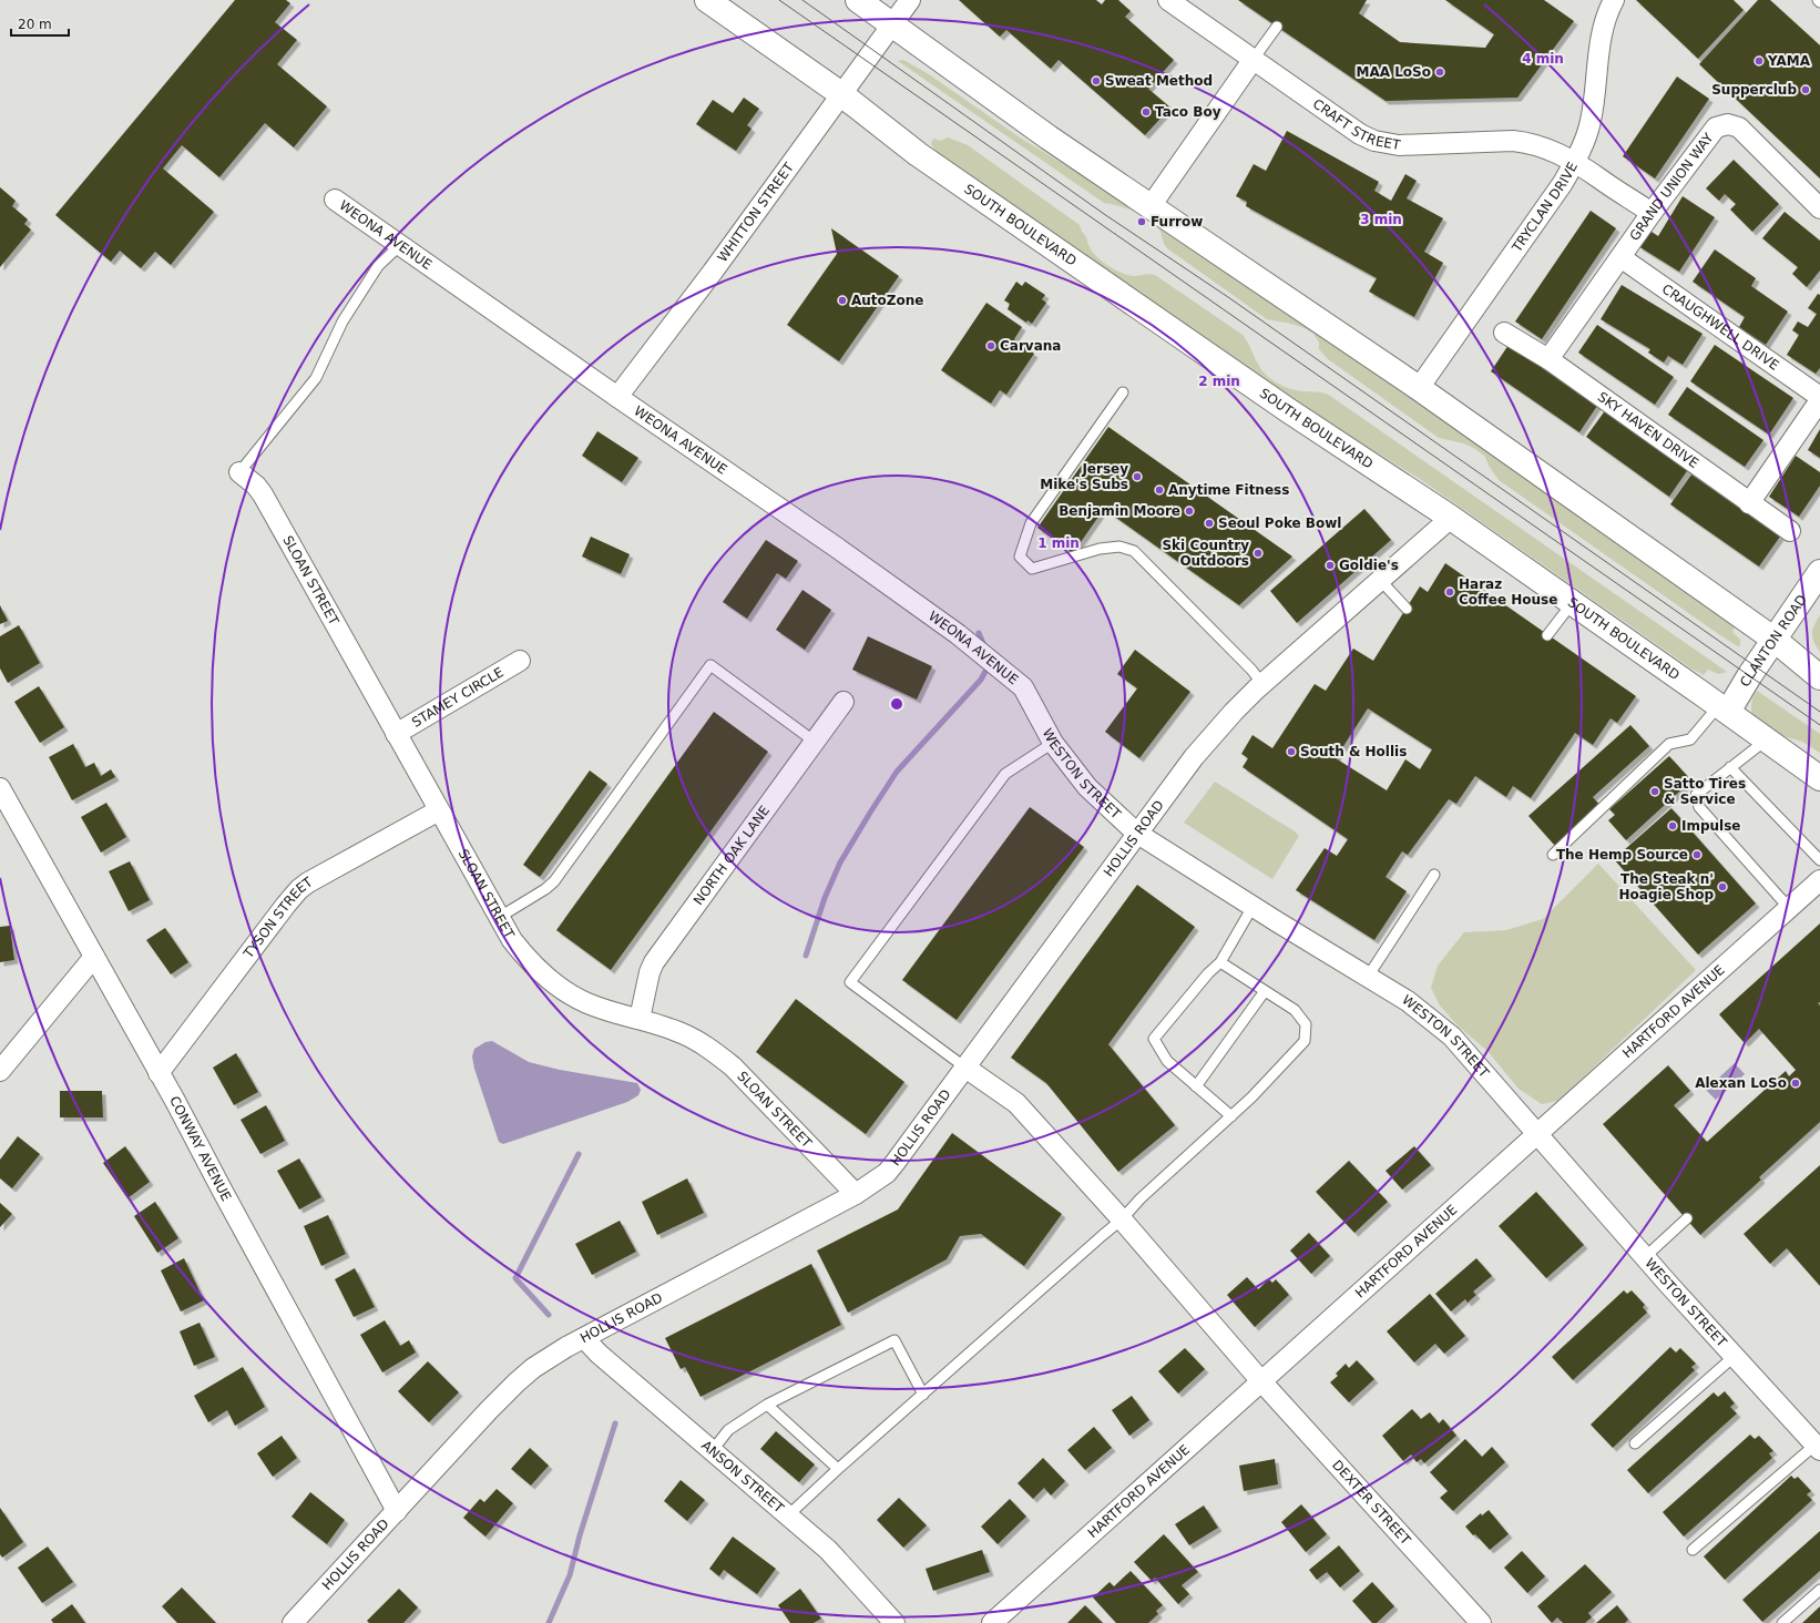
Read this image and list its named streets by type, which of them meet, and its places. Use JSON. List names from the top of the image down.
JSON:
{
  "streets": {
    "main road": ["SOUTH BOULEVARD", "CLANTON ROAD"],
    "street": [
      "CRAFT STREET",
      "GRAND UNION WAY",
      "TRYCLAN DRIVE",
      "WHITTON STREET",
      "WEONA AVENUE",
      "CRAUGHWELL DRIVE",
      "SKY HAVEN DRIVE",
      "SLOAN STREET",
      "STAMEY CIRCLE",
      "WESTON STREET",
      "HOLLIS ROAD",
      "NORTH OAK LANE",
      "TYSON STREET",
      "HARTFORD AVENUE",
      "CONWAY AVENUE",
      "ANSON STREET",
      "DEXTER STREET"
    ]
  },
  "crossings": [
    ["CRAFT STREET", "GRAND UNION WAY"],
    ["CRAFT STREET", "TRYCLAN DRIVE"],
    ["GRAND UNION WAY", "CRAUGHWELL DRIVE"],
    ["GRAND UNION WAY", "SKY HAVEN DRIVE"],
    ["WHITTON STREET", "SOUTH BOULEVARD"],
    ["WHITTON STREET", "WEONA AVENUE"],
    ["SOUTH BOULEVARD", "CLANTON ROAD"],
    ["SOUTH BOULEVARD", "HOLLIS ROAD"],
    ["WEONA AVENUE", "WESTON STREET"],
    ["SLOAN STREET", "STAMEY CIRCLE"],
    ["SLOAN STREET", "HOLLIS ROAD"],
    ["SLOAN STREET", "NORTH OAK LANE"],
    ["SLOAN STREET", "TYSON STREET"],
    ["WESTON STREET", "HOLLIS ROAD"],
    ["WESTON STREET", "HARTFORD AVENUE"],
    ["HOLLIS ROAD", "CONWAY AVENUE"],
    ["HOLLIS ROAD", "ANSON STREET"],
    ["HOLLIS ROAD", "DEXTER STREET"],
    ["TYSON STREET", "CONWAY AVENUE"],
    ["HARTFORD AVENUE", "DEXTER STREET"]
  ],
  "places": [
    "YAMA",
    "MAA LoSo",
    "Sweat Method",
    "Supperclub",
    "Taco Boy",
    "Furrow",
    "AutoZone",
    "Carvana",
    "Jersey Mike's Subs",
    "Anytime Fitness",
    "Benjamin Moore",
    "Seoul Poke Bowl",
    "Ski Country Outdoors",
    "Goldie's",
    "Haraz Coffee House",
    "South & Hollis",
    "Satto Tires & Service",
    "Impulse",
    "The Hemp Source",
    "The Steak n' Hoagie Shop",
    "Alexan LoSo"
  ],
  "scale_bar": "20 m",
  "rings": [
    "4 min",
    "3 min",
    "2 min",
    "1 min"
  ]
}
